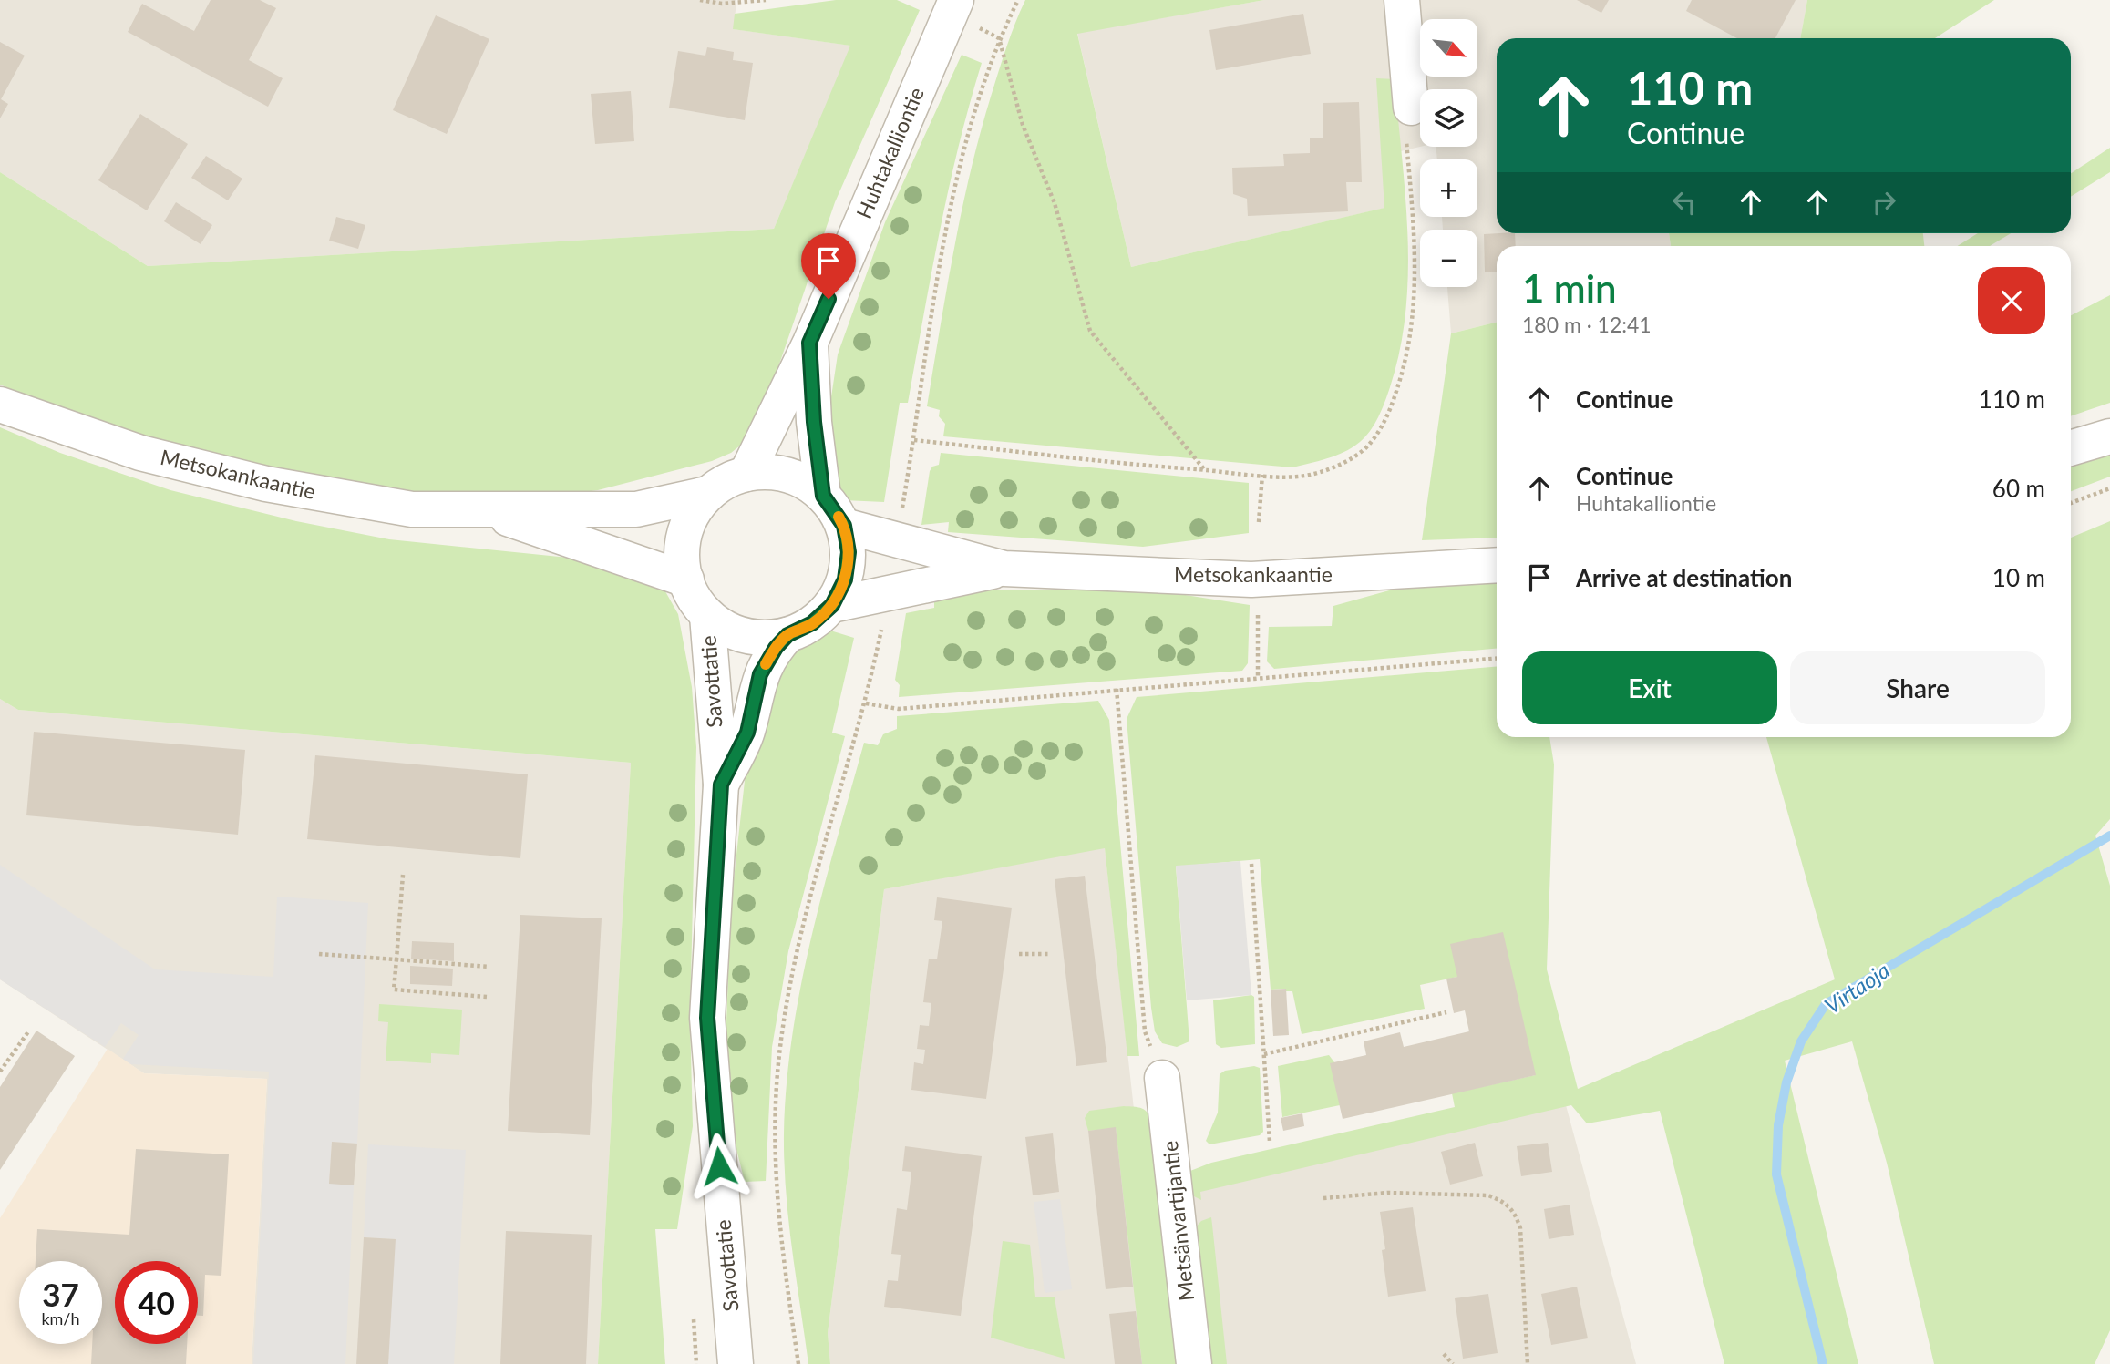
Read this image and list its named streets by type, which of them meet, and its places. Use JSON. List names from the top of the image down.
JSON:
{
  "streets": {
    "street": [
      "Huhtakalliontie",
      "Metsokankaantie",
      "Savottatie",
      "Metsänvartijantie"
    ]
  },
  "crossings": [
    ["Huhtakalliontie", "Metsokankaantie"],
    ["Huhtakalliontie", "Savottatie"],
    ["Metsokankaantie", "Savottatie"]
  ],
  "water": ["Virtaoja"],
  "north": "bottom right",
  "page": {
    "map_buttons": ["+", "−"],
    "turn": ["110 m", "Continue"],
    "heading": ["1 min", "180 m · 12:41"],
    "list": [
      {
        "name": "Continue",
        "value": "110 m"
      },
      {
        "name": "Continue",
        "note": "Huhtakalliontie",
        "value": "60 m"
      },
      {
        "name": "Arrive at destination",
        "value": "10 m"
      }
    ],
    "buttons": ["Exit", "Share"],
    "speed": "37 km/h",
    "limit": "40"
  }
}
